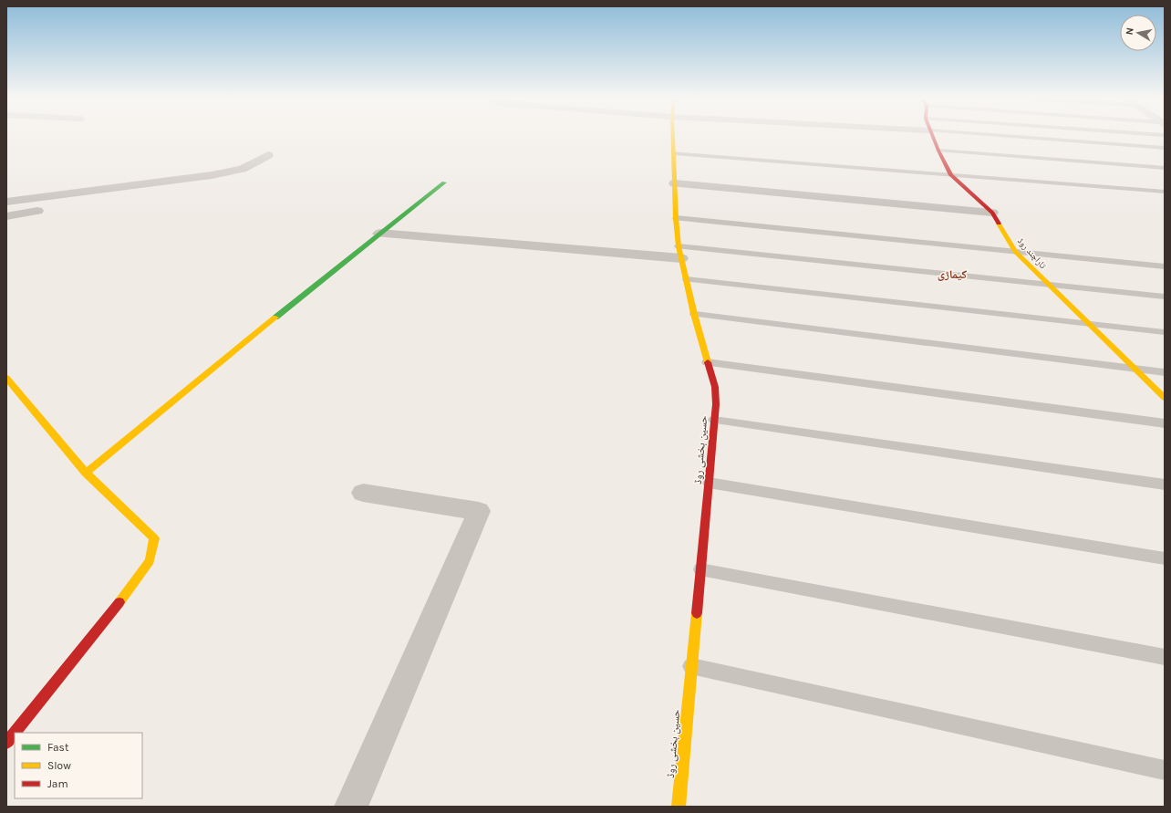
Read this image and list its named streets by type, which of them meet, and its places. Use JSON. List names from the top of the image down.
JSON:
{
  "streets": {
    "street": ["تاراچند روڈ", "حسین بخشی روڈ"]
  },
  "districts": ["کیماڑی"],
  "legend": ["Fast", "Slow", "Jam"],
  "north": "left"
}
